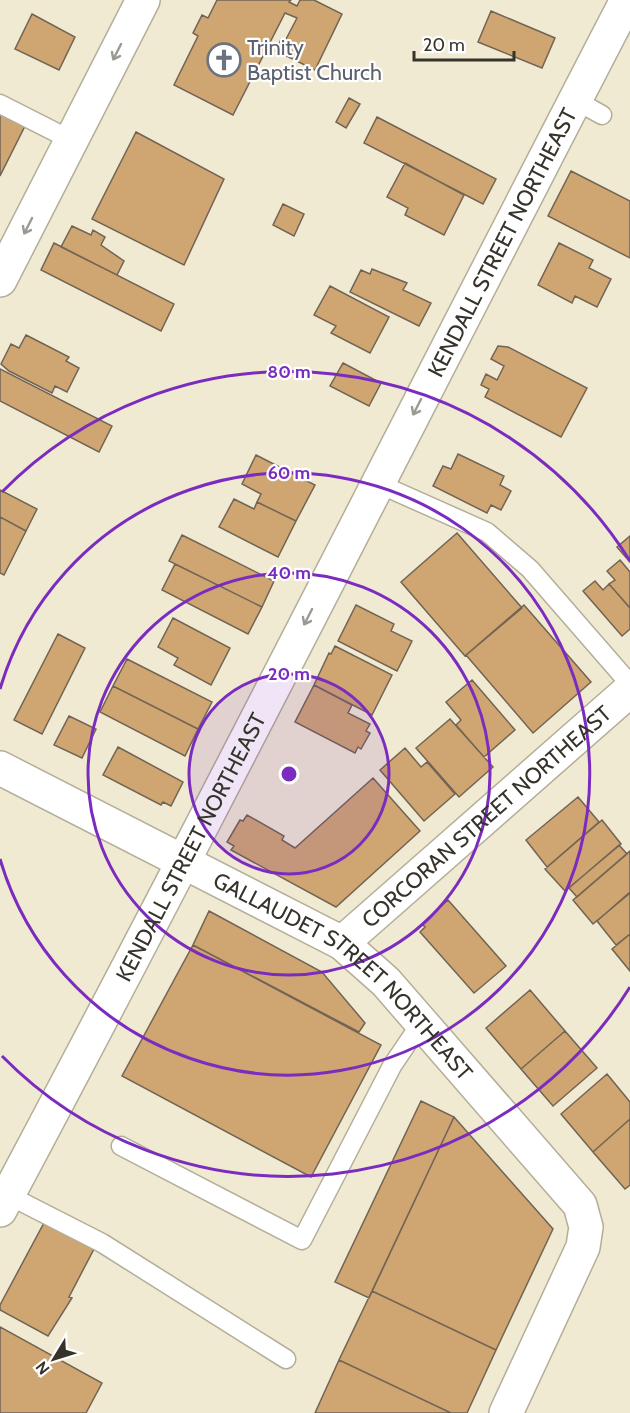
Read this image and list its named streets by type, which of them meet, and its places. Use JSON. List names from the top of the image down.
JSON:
{
  "streets": {
    "street": ["KENDALL STREET NORTHEAST", "CORCORAN STREET NORTHEAST", "GALLAUDET STREET NORTHEAST"]
  },
  "crossings": [
    ["KENDALL STREET NORTHEAST", "GALLAUDET STREET NORTHEAST"],
    ["CORCORAN STREET NORTHEAST", "GALLAUDET STREET NORTHEAST"]
  ],
  "one_way": ["KENDALL STREET NORTHEAST"],
  "places": {
    "church": ["Trinity Baptist Church"]
  },
  "scale_bar": "20 m",
  "north": "bottom left",
  "rings": [
    "80 m",
    "60 m",
    "40 m",
    "20 m"
  ]
}
